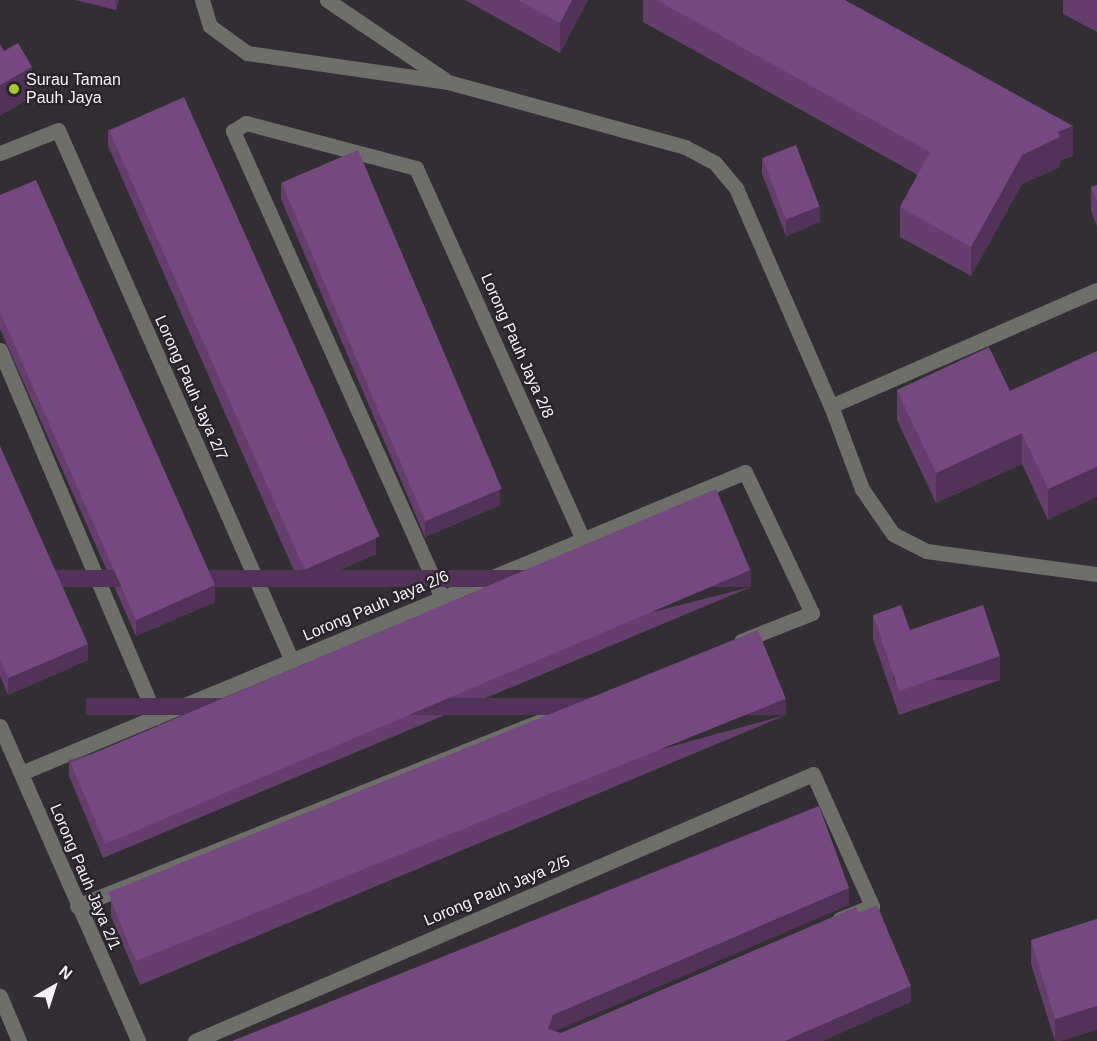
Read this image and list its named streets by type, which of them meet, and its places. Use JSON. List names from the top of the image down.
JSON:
{
  "streets": {
    "street": [
      "Lorong Pauh Jaya 2/8",
      "Lorong Pauh Jaya 2/7",
      "Lorong Pauh Jaya 2/6",
      "Lorong Pauh Jaya 2/1",
      "Lorong Pauh Jaya 2/5"
    ]
  },
  "crossings": [
    ["Lorong Pauh Jaya 2/8", "Lorong Pauh Jaya 2/6"],
    ["Lorong Pauh Jaya 2/7", "Lorong Pauh Jaya 2/6"],
    ["Lorong Pauh Jaya 2/6", "Lorong Pauh Jaya 2/1"]
  ],
  "places": ["Surau Taman Pauh Jaya"],
  "north": "top right"
}
